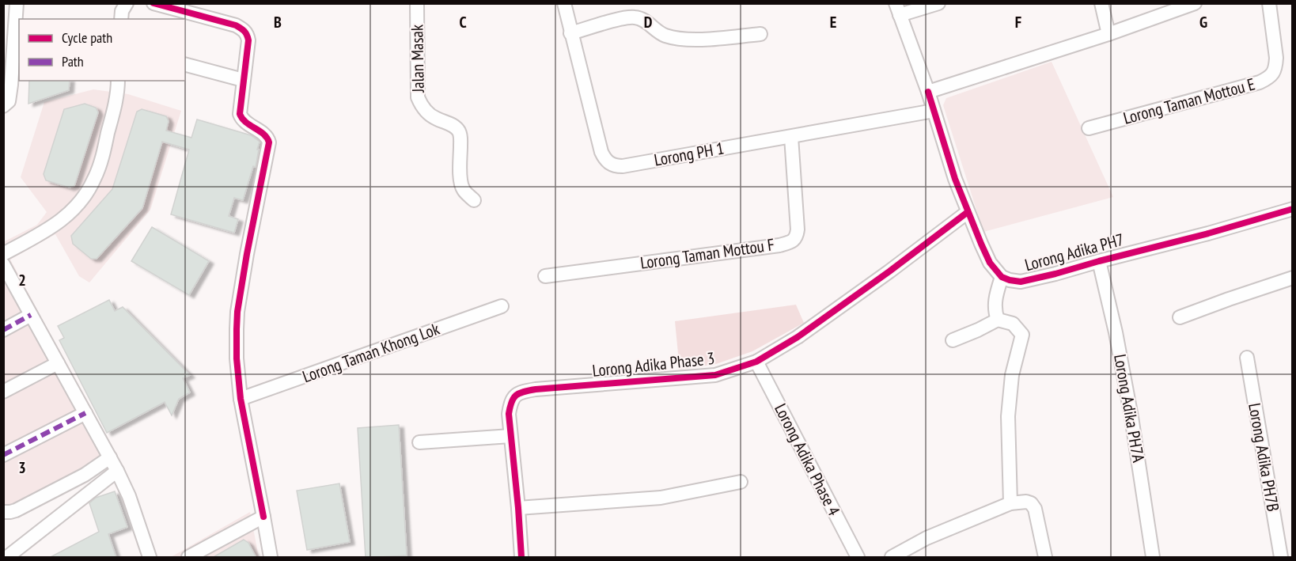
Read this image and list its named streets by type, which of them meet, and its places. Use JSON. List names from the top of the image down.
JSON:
{
  "streets": {
    "street": [
      "Jalan Masak",
      "Lorong Taman Mottou E",
      "Lorong PH 1",
      "Lorong Adika PH7",
      "Lorong Taman Mottou F",
      "Lorong Taman Khong Lok",
      "Lorong Adika Phase 3",
      "Lorong Adika PH7A",
      "Lorong Adika PH7B",
      "Lorong Adika Phase 4"
    ]
  },
  "crossings": [
    ["Lorong PH 1", "Lorong Taman Mottou F"],
    ["Lorong Adika PH7", "Lorong Adika PH7A"],
    ["Lorong Adika Phase 3", "Lorong Adika Phase 4"]
  ],
  "legend": ["Cycle path", "Path"],
  "grid": {
    "columns": [
      "B",
      "C",
      "D",
      "E",
      "F",
      "G"
    ],
    "rows": ["2", "3"]
  }
}
